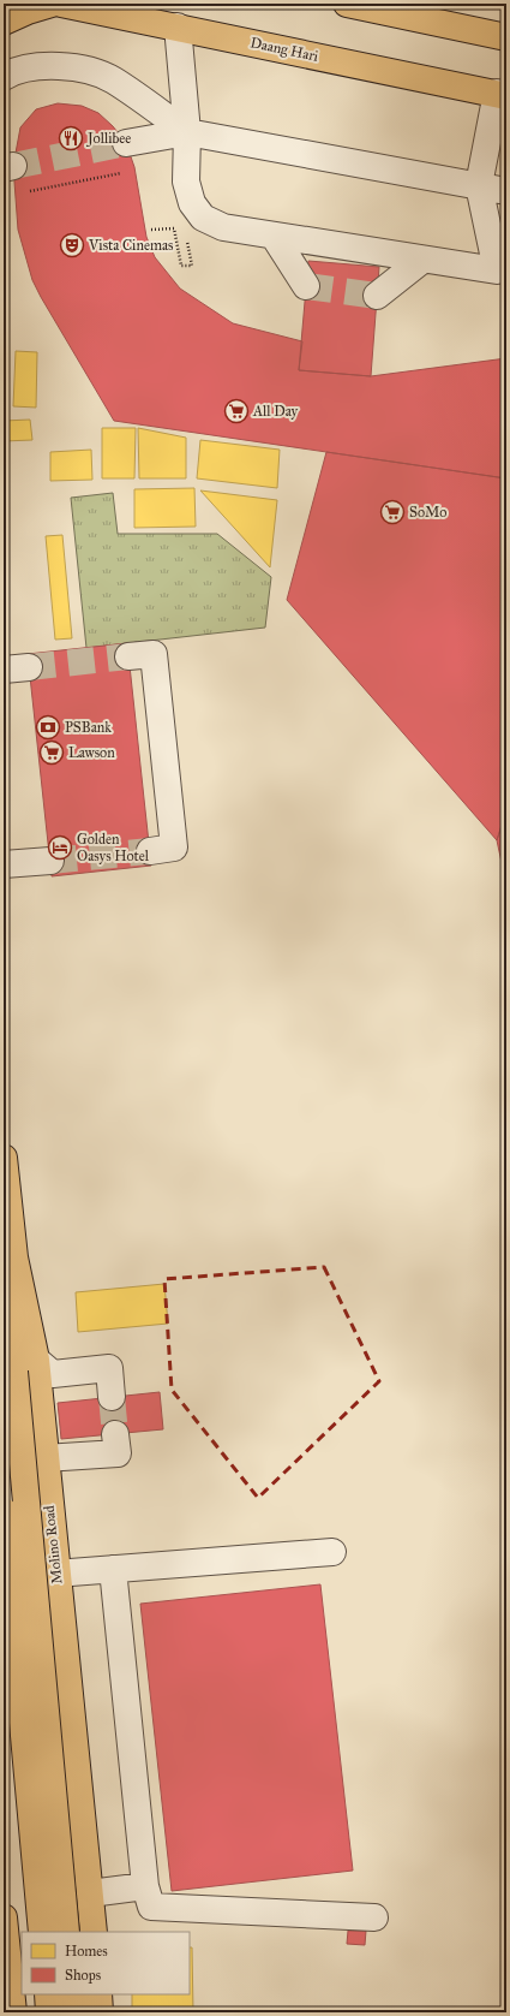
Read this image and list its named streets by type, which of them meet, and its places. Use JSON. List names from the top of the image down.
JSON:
{
  "streets": {
    "main road": ["Daang Hari", "Molino Road"]
  },
  "places": {
    "restaurant": ["Jollibee"],
    "theatre": ["Vista Cinemas"],
    "supermarket": ["All Day", "SoMo", "Lawson"],
    "bank": ["PSBank"],
    "hotel": ["Golden Oasys Hotel"]
  },
  "legend": ["Homes", "Shops"]
}
